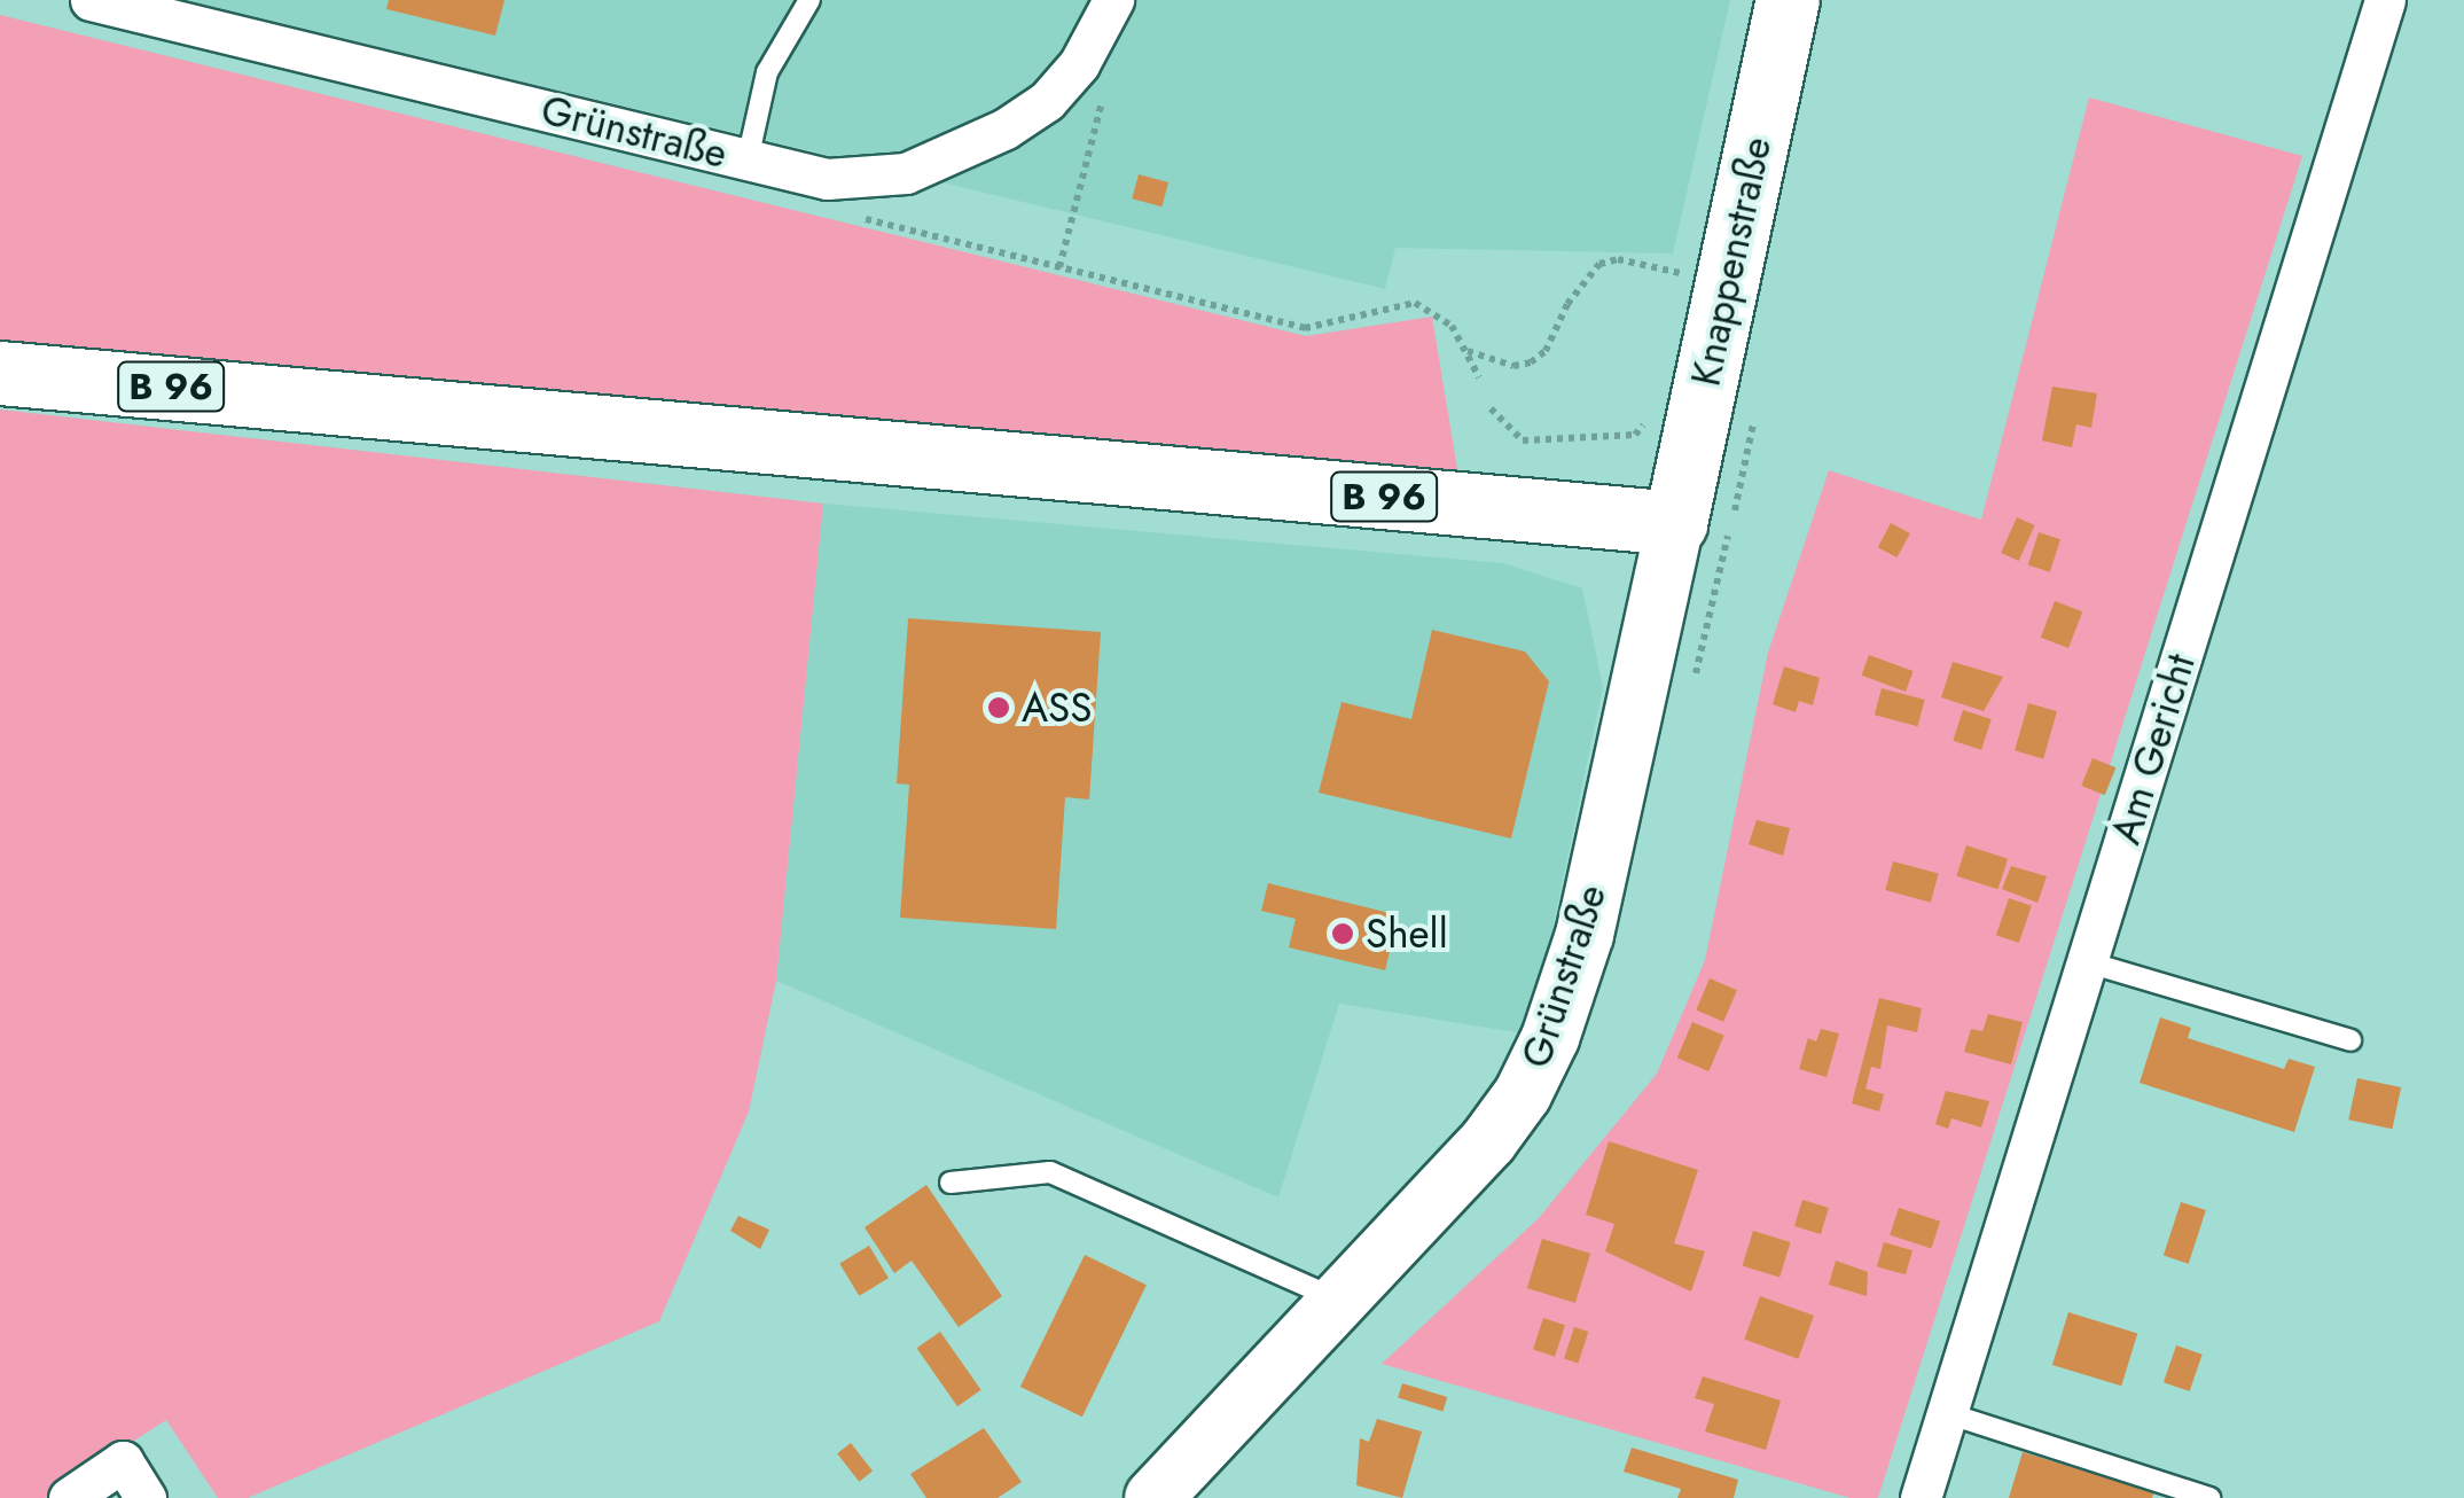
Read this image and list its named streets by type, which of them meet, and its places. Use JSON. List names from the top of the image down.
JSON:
{
  "streets": {
    "main road": ["Grünstraße", "Knappenstraße", "B 96"],
    "street": ["Am Gericht"]
  },
  "crossings": [
    ["Grünstraße", "Knappenstraße"],
    ["Grünstraße", "B 96"],
    ["Knappenstraße", "B 96"]
  ],
  "places": ["ASS", "Shell"]
}
